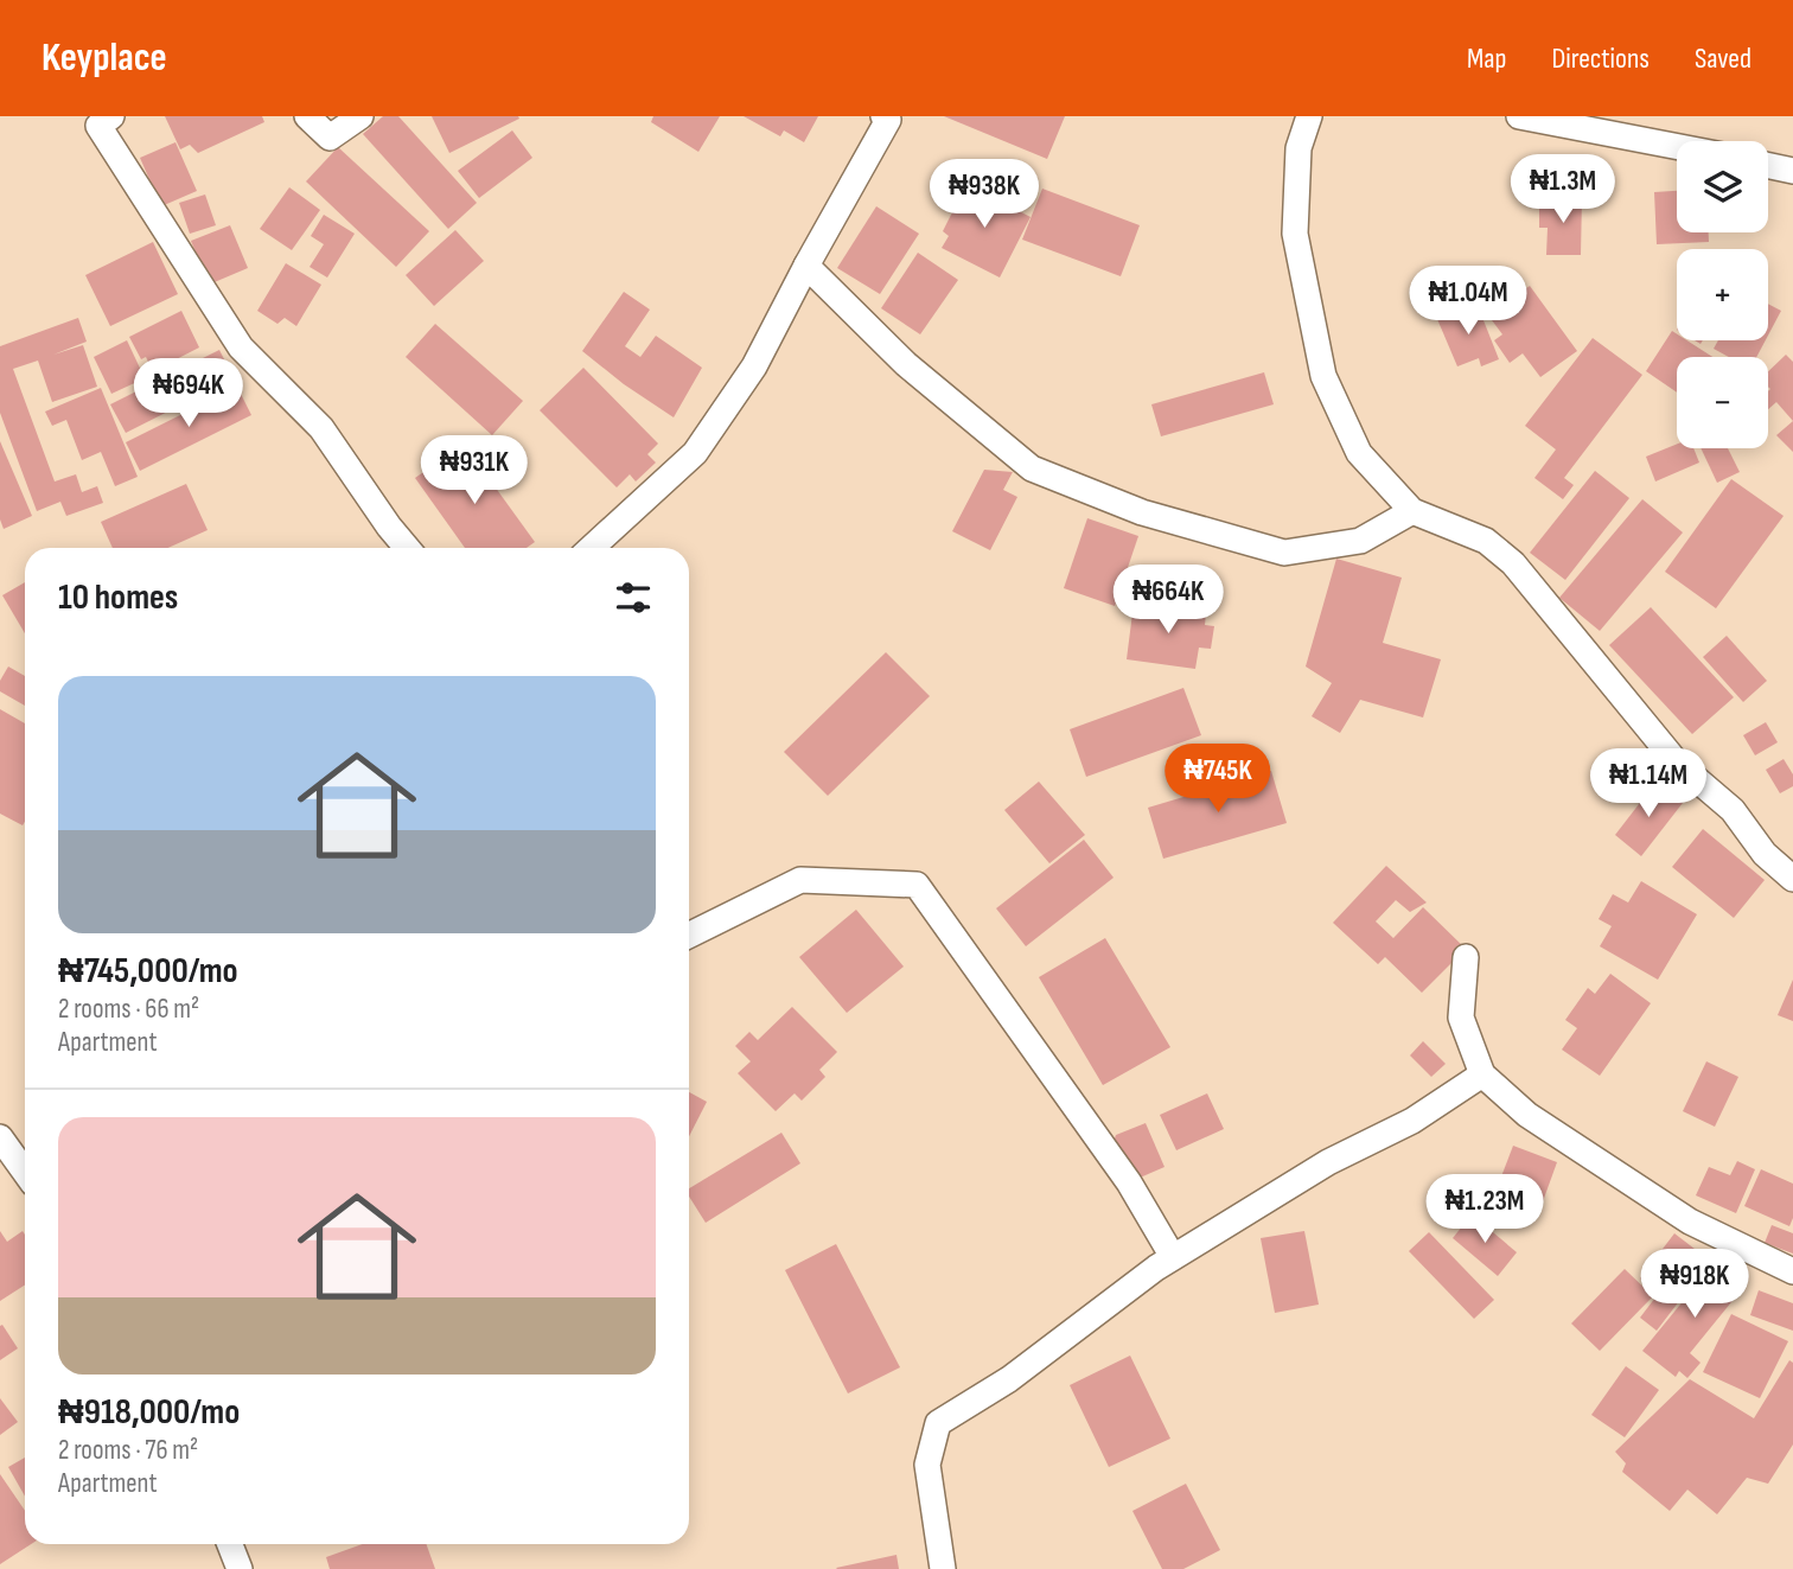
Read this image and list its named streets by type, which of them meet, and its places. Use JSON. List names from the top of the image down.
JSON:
{
  "page": {
    "header": "Keyplace",
    "nav": ["Map", "Directions", "Saved"],
    "map_buttons": ["+", "−"],
    "price": [
      "₦1.3M",
      "₦938K",
      "₦1.04M",
      "₦694K",
      "₦931K",
      "₦664K",
      "₦745K",
      "₦1.14M",
      "₦1.23M",
      "₦918K"
    ],
    "heading": "10 homes",
    "list": [
      {
        "name": "₦745,000/mo",
        "note": "2 rooms · 66 m² · Apartment"
      },
      {
        "name": "₦918,000/mo",
        "note": "2 rooms · 76 m² · Apartment"
      }
    ]
  }
}
